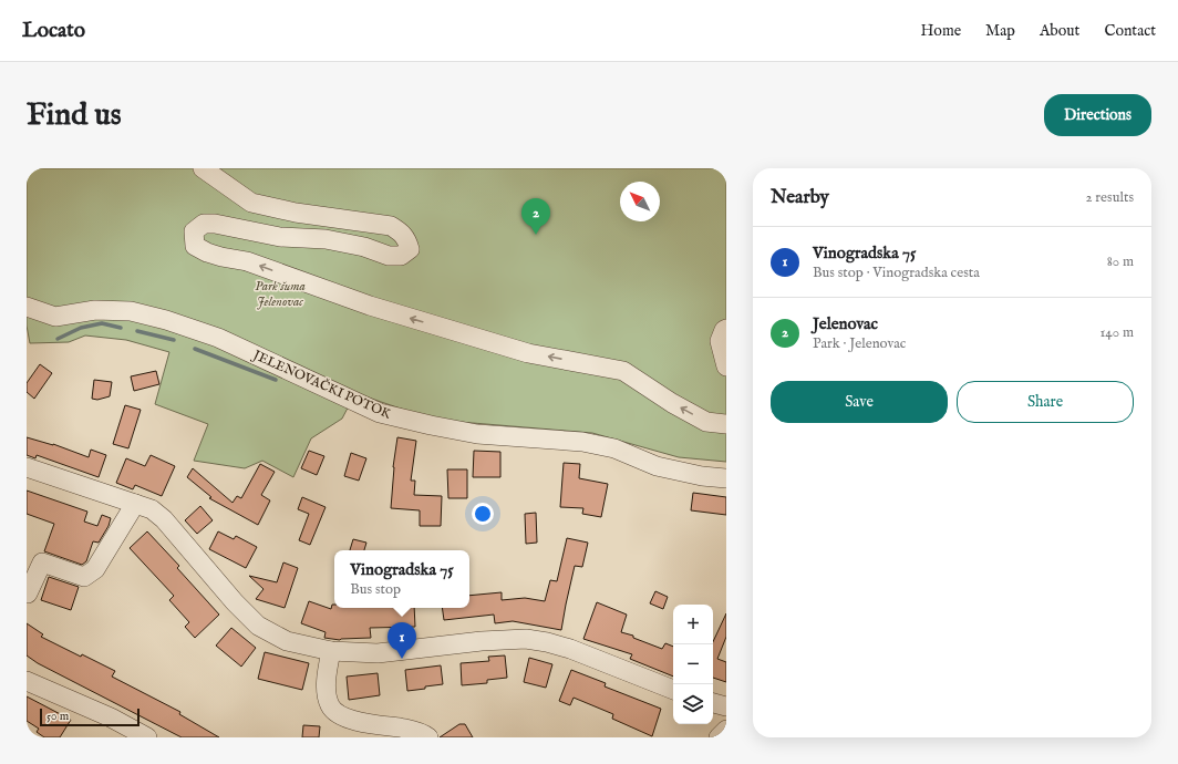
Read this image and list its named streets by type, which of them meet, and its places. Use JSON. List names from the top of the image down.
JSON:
{
  "streets": {
    "street": ["JELENOVAČKI POTOK"]
  },
  "parks": ["Park šuma Jelenovac"],
  "scale_bar": "50 m",
  "north": "top left",
  "page": {
    "header": "Locato",
    "nav": [
      "Home",
      "Map",
      "About",
      "Contact"
    ],
    "buttons": [
      "Directions",
      ["Save", "Share"]
    ],
    "title": "Find us",
    "heading": ["Nearby", "2 results"],
    "pins": ["2", "1"],
    "list": [
      {
        "mark": "1",
        "name": "Vinogradska 75",
        "note": "Bus stop · Vinogradska cesta",
        "value": "80 m"
      },
      {
        "mark": "2",
        "name": "Jelenovac",
        "note": "Park · Jelenovac",
        "value": "140 m"
      }
    ],
    "popup": ["Vinogradska 75", "Bus stop"],
    "map_buttons": ["+", "−"],
    "scale": "50 m"
  }
}
